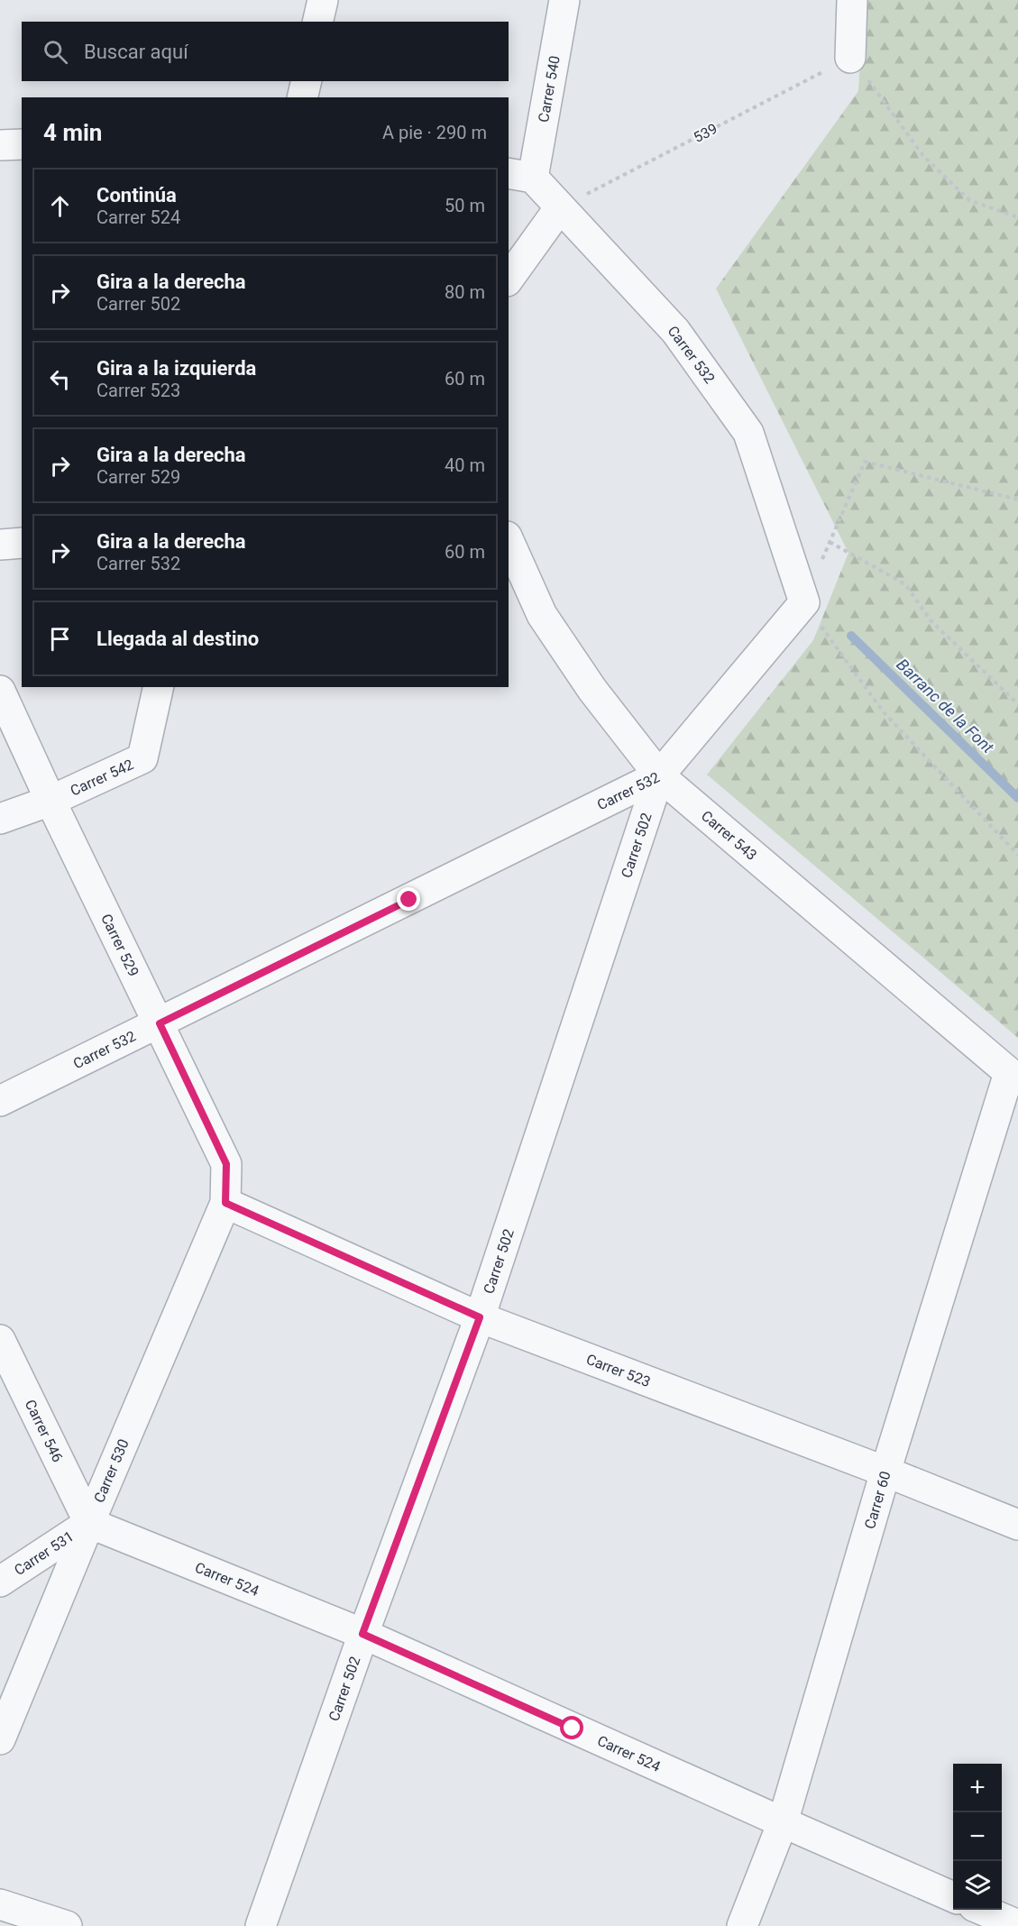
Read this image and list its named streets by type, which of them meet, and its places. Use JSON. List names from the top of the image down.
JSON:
{
  "streets": {
    "street": [
      "Carrer 540",
      "Carrer 532",
      "Carrer 542",
      "Carrer 543",
      "Carrer 502",
      "Carrer 529",
      "Carrer 523",
      "Carrer 546",
      "Carrer 530",
      "Carrer 60",
      "Carrer 531",
      "Carrer 524"
    ],
    "path": ["539"]
  },
  "crossings": [
    ["Carrer 540", "Carrer 532"],
    ["539", "Carrer 532"],
    ["Carrer 532", "Carrer 543"],
    ["Carrer 532", "Carrer 502"],
    ["Carrer 532", "Carrer 529"],
    ["Carrer 542", "Carrer 529"],
    ["Carrer 543", "Carrer 502"],
    ["Carrer 543", "Carrer 60"],
    ["Carrer 502", "Carrer 523"],
    ["Carrer 502", "Carrer 524"],
    ["Carrer 529", "Carrer 523"],
    ["Carrer 529", "Carrer 530"],
    ["Carrer 523", "Carrer 530"],
    ["Carrer 523", "Carrer 60"],
    ["Carrer 546", "Carrer 530"],
    ["Carrer 546", "Carrer 531"],
    ["Carrer 546", "Carrer 524"],
    ["Carrer 530", "Carrer 531"],
    ["Carrer 530", "Carrer 524"],
    ["Carrer 60", "Carrer 524"],
    ["Carrer 531", "Carrer 524"]
  ],
  "water": ["Barranc de la Font"],
  "page": {
    "search": "Buscar aquí",
    "heading": ["4 min", "A pie · 290 m"],
    "list": [
      ["Continúa", "Carrer 524", "50 m"],
      ["Gira a la derecha", "Carrer 502", "80 m"],
      ["Gira a la izquierda", "Carrer 523", "60 m"],
      ["Gira a la derecha", "Carrer 529", "40 m"],
      ["Gira a la derecha", "Carrer 532", "60 m"],
      "Llegada al destino"
    ],
    "map_buttons": ["+", "−"]
  }
}
